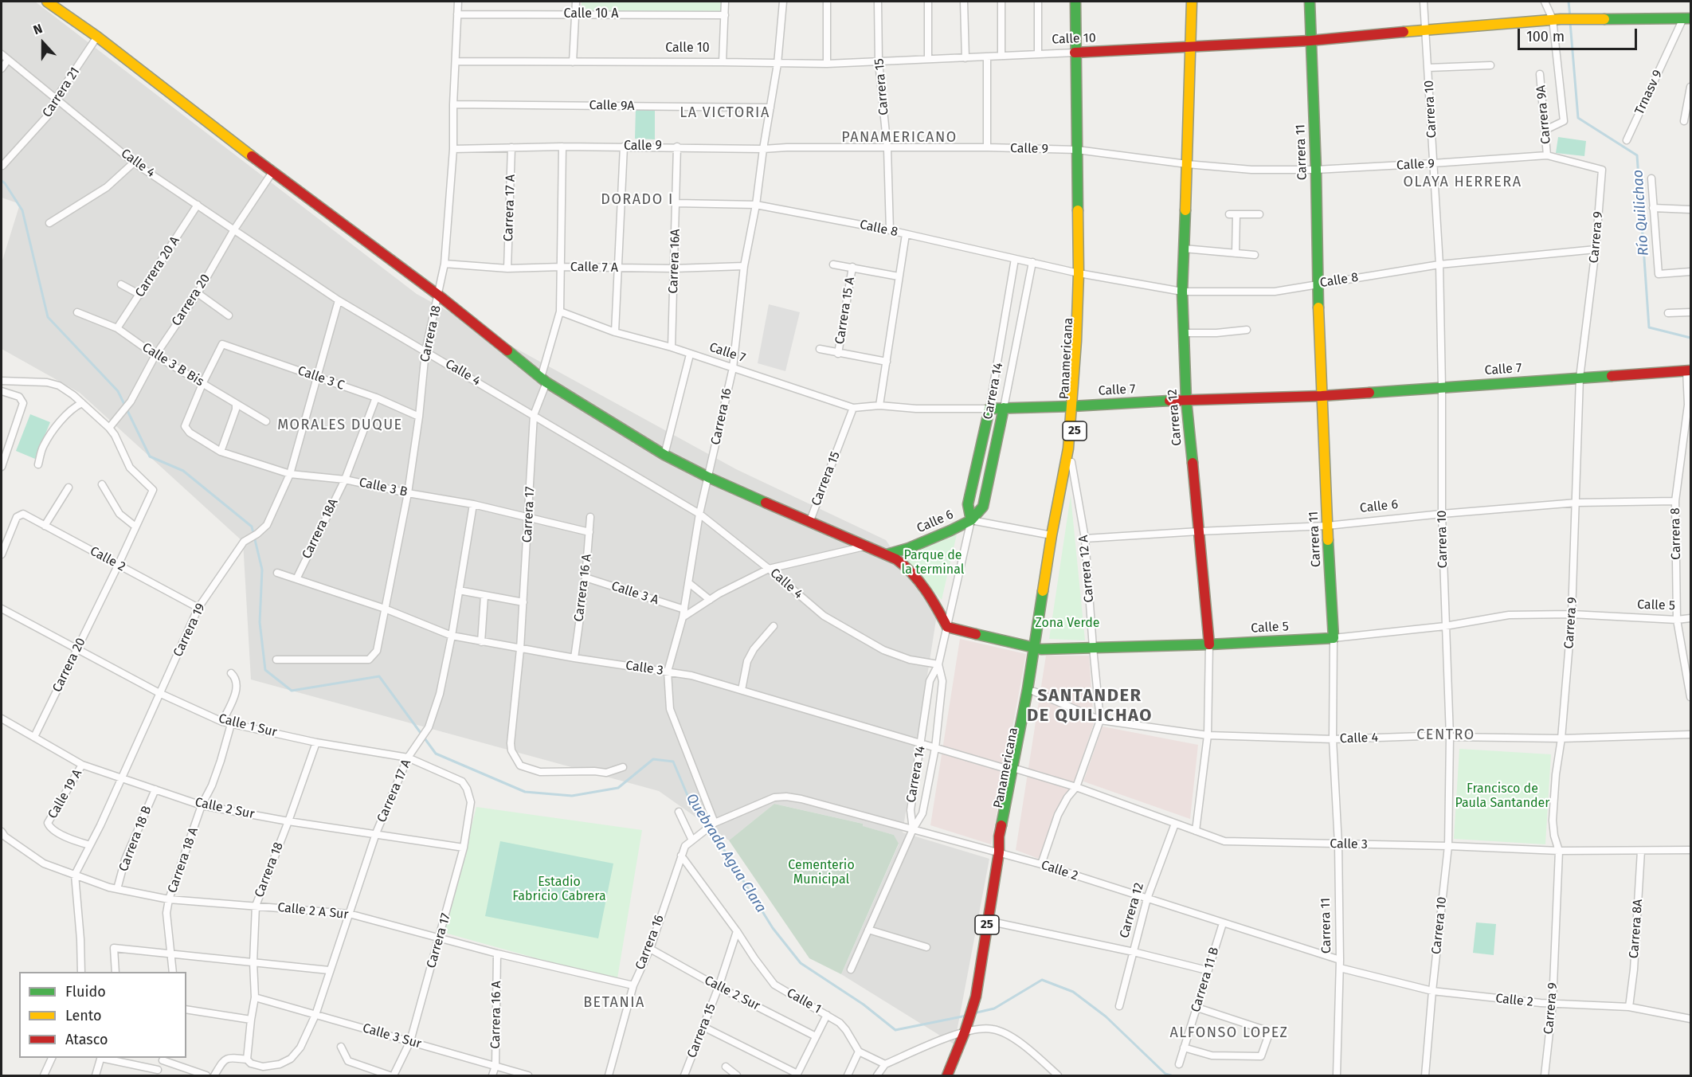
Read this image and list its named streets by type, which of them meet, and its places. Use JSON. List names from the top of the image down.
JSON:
{
  "streets": {
    "street": [
      "Calle 10 A",
      "Calle 10",
      "Carrera 15",
      "Carrera 21",
      "Trnasv 9",
      "Calle 9A",
      "Carrera 10",
      "Carrera 9A",
      "Calle 9",
      "Carrera 11",
      "Calle 4",
      "Carrera 17 A",
      "Calle 8",
      "Carrera 9",
      "Carrera 16A",
      "Carrera 20 A",
      "Calle 7 A",
      "Carrera 20",
      "Carrera 15 A",
      "Carrera 18",
      "Calle 7",
      "Panamericana",
      "Calle 3 B Bis",
      "Calle 3 C",
      "Carrera 14",
      "Carrera 16",
      "Carrera 12",
      "25",
      "Calle 3 B",
      "Calle 6",
      "Carrera 17",
      "Carrera 18A",
      "Carrera 8",
      "Calle 2",
      "Carrera 12 A",
      "Carrera 16 A",
      "Calle 3 A",
      "Calle 5",
      "Carrera 19",
      "Calle 3",
      "Calle 1 Sur",
      "Calle 19 A",
      "Calle 2 Sur",
      "Carrera 18 B",
      "Carrera 18 A",
      "Calle 2 A Sur",
      "Carrera 8A",
      "Carrera 11 B",
      "Calle 1",
      "Calle 3 Sur"
    ]
  },
  "crossings": [
    ["Calle 10 A", "Carrera 18"],
    ["Calle 10", "Carrera 15"],
    ["Calle 10", "Trnasv 9"],
    ["Calle 10", "Carrera 10"],
    ["Calle 10", "Carrera 11"],
    ["Calle 10", "Carrera 18"],
    ["Calle 10", "Panamericana"],
    ["Calle 10", "Carrera 16"],
    ["Calle 10", "Carrera 12"],
    ["Carrera 15", "Calle 9"],
    ["Carrera 15", "Calle 8"],
    ["Carrera 15", "Calle 7"],
    ["Carrera 15", "Calle 2 Sur"],
    ["Carrera 15", "Calle 1"],
    ["Carrera 21", "Calle 4"],
    ["Calle 9A", "Carrera 18"],
    ["Calle 9A", "Carrera 16"],
    ["Carrera 10", "Calle 9"],
    ["Carrera 10", "Calle 4"],
    ["Carrera 10", "Calle 8"],
    ["Carrera 10", "Calle 7"],
    ["Carrera 10", "Calle 6"],
    ["Carrera 10", "Calle 2"],
    ["Carrera 10", "Calle 5"],
    ["Carrera 10", "Calle 3"],
    ["Carrera 9A", "Calle 9"],
    ["Calle 9", "Carrera 11"],
    ["Calle 9", "Carrera 17 A"],
    ["Calle 9", "Carrera 9"],
    ["Calle 9", "Carrera 16A"],
    ["Calle 9", "Carrera 18"],
    ["Calle 9", "Panamericana"],
    ["Calle 9", "Carrera 16"],
    ["Calle 9", "Carrera 12"],
    ["Calle 9", "Carrera 17"],
    ["Carrera 11", "Calle 4"],
    ["Carrera 11", "Calle 8"],
    ["Carrera 11", "Calle 7"],
    ["Carrera 11", "Calle 6"],
    ["Carrera 11", "Calle 2"],
    ["Carrera 11", "Calle 5"],
    ["Carrera 11", "Calle 3"],
    ["Calle 4", "Carrera 9"],
    ["Calle 4", "Carrera 20 A"],
    ["Calle 4", "Carrera 20"],
    ["Calle 4", "Carrera 18"],
    ["Calle 4", "Panamericana"],
    ["Calle 4", "Carrera 14"],
    ["Calle 4", "Carrera 16"],
    ["Calle 4", "Carrera 12"],
    ["Calle 4", "Carrera 17"],
    ["Calle 4", "Carrera 12 A"],
    ["Calle 4", "Carrera 19"],
    ["Carrera 17 A", "Calle 7 A"],
    ["Carrera 17 A", "Carrera 18"],
    ["Carrera 17 A", "Calle 3 B"],
    ["Carrera 17 A", "Calle 3"],
    ["Carrera 17 A", "Calle 1 Sur"],
    ["Carrera 17 A", "Calle 2 Sur"],
    ["Carrera 17 A", "Calle 2 A Sur"],
    ["Carrera 17 A", "Calle 3 Sur"],
    ["Calle 8", "Carrera 9"],
    ["Calle 8", "Carrera 16A"],
    ["Calle 8", "Panamericana"],
    ["Calle 8", "Carrera 14"],
    ["Calle 8", "Carrera 16"],
    ["Calle 8", "Carrera 12"],
    ["Carrera 9", "Calle 7"],
    ["Carrera 9", "Calle 6"],
    ["Carrera 9", "Calle 2"],
    ["Carrera 9", "Calle 5"],
    ["Carrera 9", "Calle 3"],
    ["Carrera 16A", "Calle 7 A"],
    ["Carrera 16A", "Calle 7"],
    ["Carrera 20 A", "Calle 3 B Bis"],
    ["Calle 7 A", "Carrera 18"],
    ["Calle 7 A", "Carrera 16"],
    ["Calle 7 A", "Carrera 17"],
    ["Carrera 20", "Calle 3 B Bis"],
    ["Carrera 20", "Calle 2"],
    ["Carrera 20", "Calle 1 Sur"],
    ["Carrera 20", "Calle 2 Sur"],
    ["Carrera 18", "Calle 3 C"],
    ["Carrera 18", "Calle 3 B"],
    ["Carrera 18", "Calle 3"],
    ["Carrera 18", "Calle 1 Sur"],
    ["Carrera 18", "Calle 2 Sur"],
    ["Carrera 18", "Calle 2 A Sur"],
    ["Carrera 18", "Calle 3 Sur"],
    ["Calle 7", "Panamericana"],
    ["Calle 7", "Carrera 14"],
    ["Calle 7", "Carrera 16"],
    ["Calle 7", "Carrera 12"],
    ["Calle 7", "Carrera 17"],
    ["Calle 7", "Carrera 8"],
    ["Panamericana", "Calle 6"],
    ["Panamericana", "Calle 2"],
    ["Panamericana", "Carrera 12 A"],
    ["Panamericana", "Calle 5"],
    ["Panamericana", "Calle 3"],
    ["Calle 3 B Bis", "Calle 3 C"],
    ["Calle 3 B Bis", "Calle 3 B"],
    ["Calle 3 C", "Calle 3 B"],
    ["Calle 3 C", "Carrera 19"],
    ["Carrera 14", "Calle 6"],
    ["Carrera 14", "Calle 2"],
    ["Carrera 14", "Calle 5"],
    ["Carrera 14", "Calle 3"],
    ["Carrera 16", "Calle 2"],
    ["Carrera 16", "Calle 3 A"],
    ["Carrera 16", "Calle 3"],
    ["Carrera 16", "Calle 2 Sur"],
    ["Carrera 16", "Calle 2 A Sur"],
    ["Carrera 16", "Calle 1"],
    ["Carrera 12", "Calle 6"],
    ["Carrera 12", "Calle 2"],
    ["Carrera 12", "Calle 5"],
    ["Carrera 12", "Calle 3"],
    ["Calle 3 B", "Carrera 17"],
    ["Calle 3 B", "Carrera 18A"],
    ["Calle 3 B", "Carrera 16 A"],
    ["Calle 3 B", "Carrera 19"],
    ["Calle 6", "Carrera 8"],
    ["Calle 6", "Carrera 12 A"],
    ["Carrera 17", "Calle 3"],
    ["Carrera 17", "Calle 1 Sur"],
    ["Carrera 17", "Calle 2 Sur"],
    ["Carrera 17", "Calle 2 A Sur"],
    ["Carrera 17", "Calle 3 Sur"],
    ["Carrera 18A", "Calle 3"],
    ["Carrera 8", "Calle 5"],
    ["Calle 2", "Carrera 12 A"],
    ["Calle 2", "Carrera 19"],
    ["Calle 2", "Carrera 8A"],
    ["Calle 2", "Carrera 11 B"],
    ["Carrera 12 A", "Calle 5"],
    ["Carrera 12 A", "Calle 3"],
    ["Carrera 16 A", "Calle 3 A"],
    ["Carrera 16 A", "Calle 3"],
    ["Carrera 16 A", "Calle 2 A Sur"],
    ["Carrera 16 A", "Calle 3 Sur"],
    ["Carrera 19", "Calle 1 Sur"],
    ["Carrera 19", "Calle 19 A"],
    ["Carrera 19", "Calle 2 Sur"],
    ["Carrera 19", "Calle 2 A Sur"],
    ["Calle 3", "Carrera 8A"],
    ["Calle 1 Sur", "Carrera 18 A"],
    ["Calle 19 A", "Calle 2 Sur"],
    ["Calle 2 Sur", "Carrera 18 B"],
    ["Calle 2 Sur", "Carrera 18 A"],
    ["Carrera 18 B", "Calle 2 A Sur"],
    ["Carrera 18 A", "Calle 2 A Sur"]
  ],
  "districts": [
    "LA VICTORIA",
    "PANAMERICANO",
    "OLAYA HERRERA",
    "DORADO I",
    "MORALES DUQUE",
    "SANTANDER DE QUILICHAO",
    "CENTRO",
    "BETANIA",
    "ALFONSO LOPEZ"
  ],
  "water": ["Río Quilichao", "Quebrada Agua Clara"],
  "parks": [
    "Parque de la terminal",
    "Zona Verde",
    "Francisco de Paula Santander",
    "Cementerio Municipal",
    "Estadio Fabricio Cabrera"
  ],
  "legend": ["Fluido", "Lento", "Atasco"],
  "scale_bar": "100 m",
  "north": "top"
}
